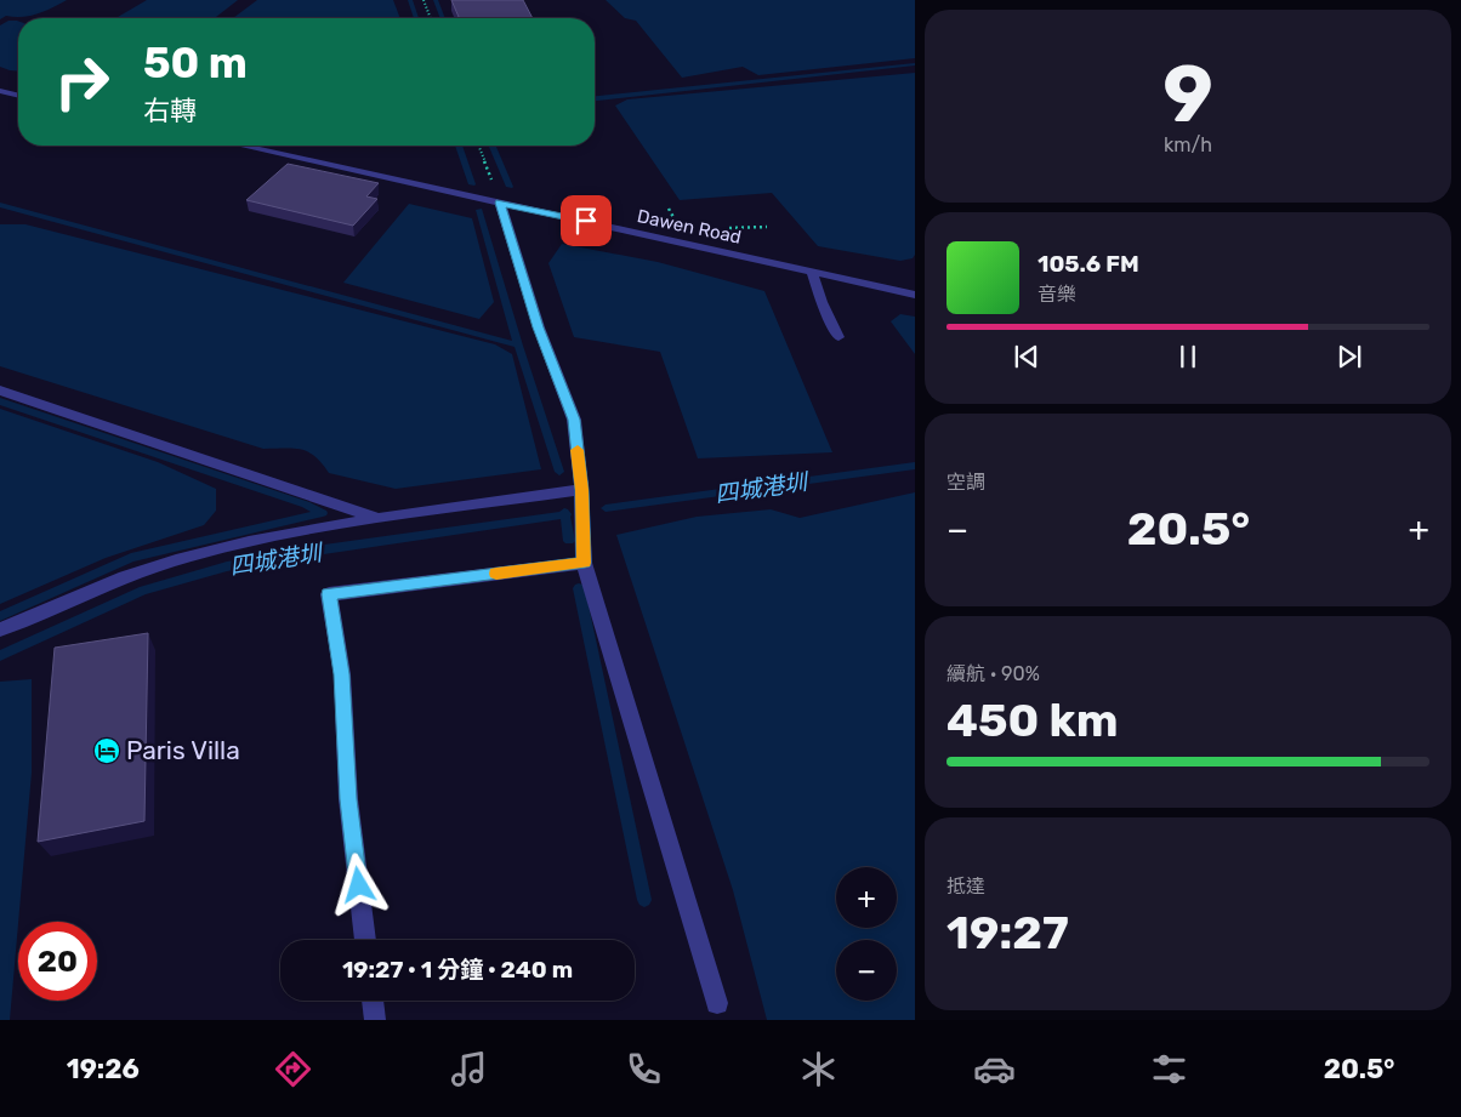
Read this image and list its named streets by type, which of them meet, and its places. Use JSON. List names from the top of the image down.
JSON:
{
  "streets": {
    "street": ["Dawen Road"]
  },
  "water": ["四城港圳"],
  "places": {
    "hotel": ["Paris Villa"]
  },
  "page": {
    "tile": [
      ["9", "km/h"],
      "空調",
      ["續航 · 90%", "450 km"],
      ["抵達", "19:27"]
    ],
    "turn": ["50 m", "右轉"],
    "song": ["105.6 FM", "音樂"],
    "heat": ["−", "20.5°", "+"],
    "map_buttons": ["+", "−"],
    "limit": "20",
    "trip": "19:27 · 1 分鐘 · 240 m",
    "tabs": ["19:26", "20.5°"]
  }
}
